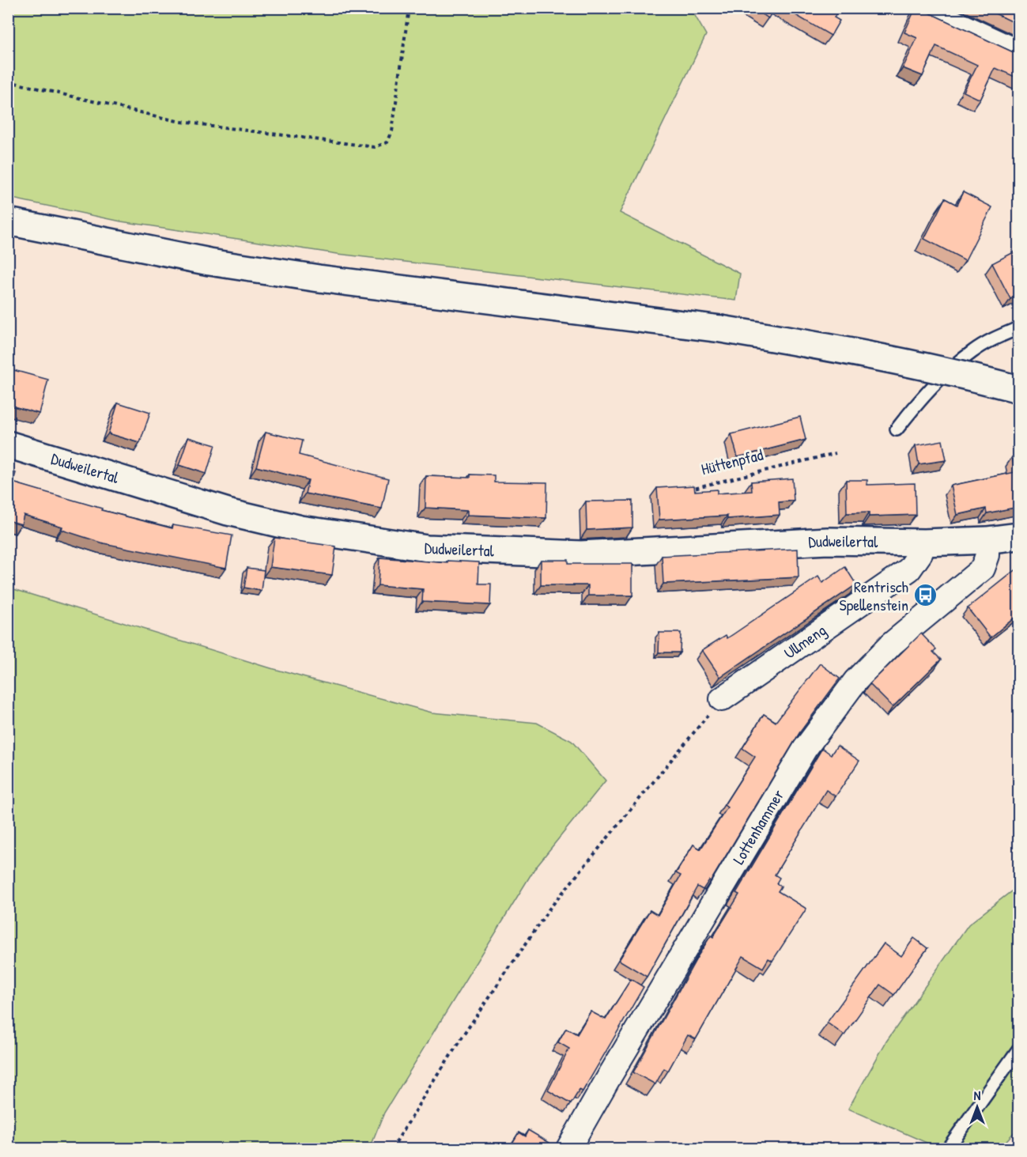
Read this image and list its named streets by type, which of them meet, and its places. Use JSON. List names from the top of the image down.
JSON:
{
  "streets": {
    "street": ["Dudweilertal", "Ullmeng", "Lottenhammer"],
    "path": ["Hüttenpfad"]
  },
  "crossings": [
    ["Dudweilertal", "Ullmeng"],
    ["Dudweilertal", "Lottenhammer"]
  ],
  "places": {
    "bus stop": ["Rentrisch Spellenstein"]
  },
  "north": "top"
}
